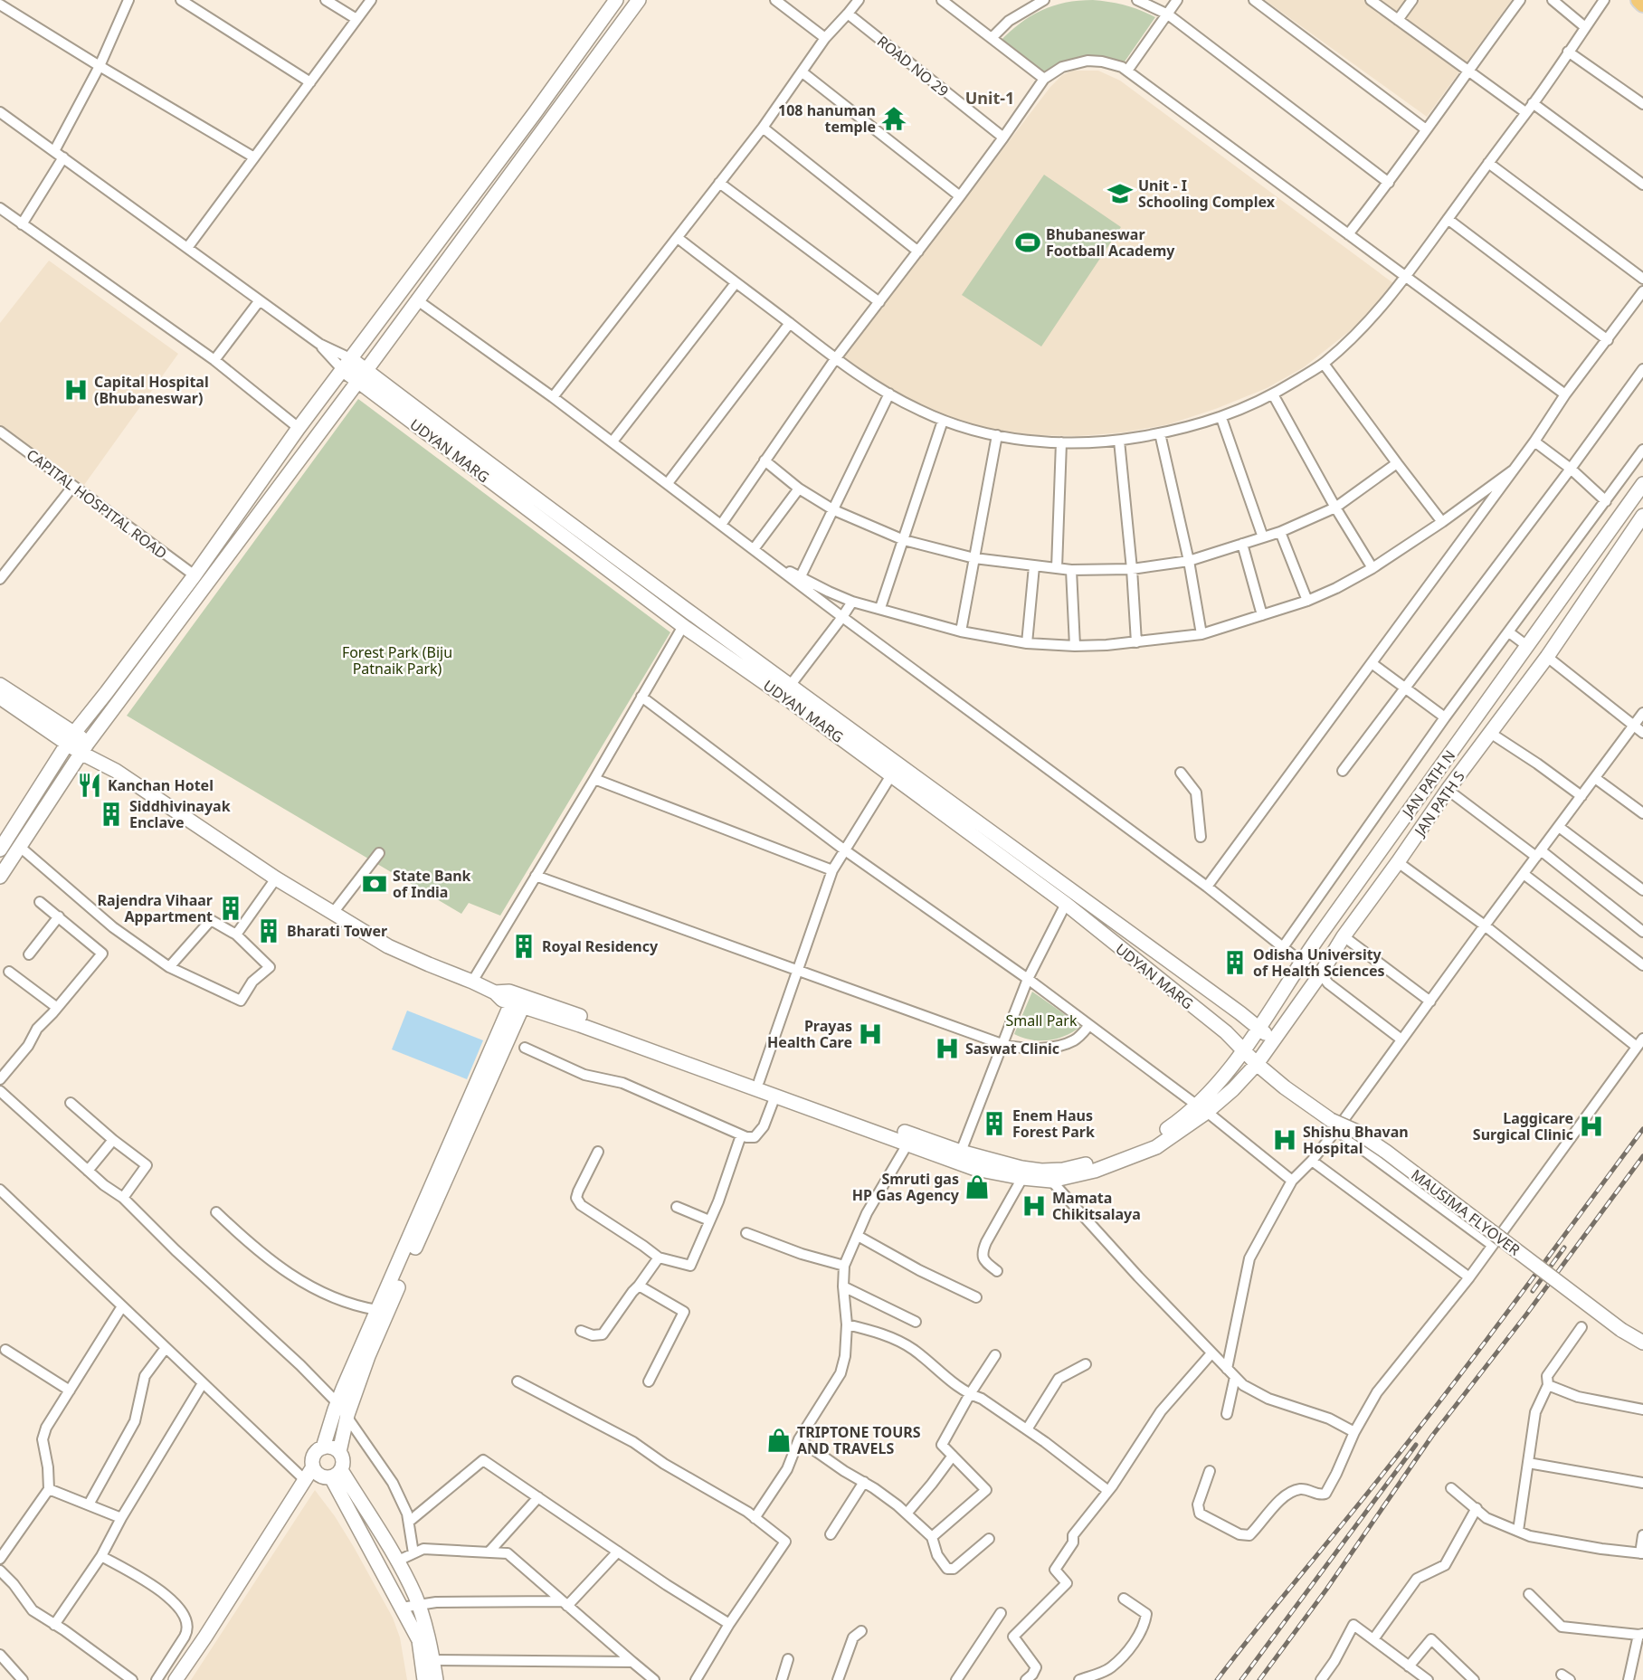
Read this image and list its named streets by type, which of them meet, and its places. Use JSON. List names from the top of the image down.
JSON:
{
  "streets": {
    "street": [
      "ROAD NO 29",
      "UDYAN MARG",
      "CAPITAL HOSPITAL ROAD",
      "JAN PATH N",
      "JAN PATH S",
      "MAUSIMA FLYOVER"
    ]
  },
  "crossings": [
    ["UDYAN MARG", "JAN PATH N"],
    ["UDYAN MARG", "JAN PATH S"],
    ["UDYAN MARG", "MAUSIMA FLYOVER"],
    ["JAN PATH N", "JAN PATH S"]
  ],
  "districts": ["Unit-1"],
  "parks": ["Forest Park (Biju Patnaik Park)", "Small Park"],
  "places": {
    "temple": ["108 hanuman temple"],
    "school or university": ["Unit - I Schooling Complex"],
    "sports": ["Bhubaneswar Football Academy"],
    "hospital": [
      "Capital Hospital (Bhubaneswar)",
      "Prayas Health Care",
      "Saswat Clinic",
      "Laggicare Surgical Clinic",
      "Shishu Bhavan Hospital",
      "Mamata Chikitsalaya"
    ],
    "restaurant": ["Kanchan Hotel"],
    "building": [
      "Siddhivinayak Enclave",
      "Rajendra Vihaar Appartment",
      "Bharati Tower",
      "Royal Residency",
      "Odisha University of Health Sciences",
      "Enem Haus Forest Park"
    ],
    "bank": ["State Bank of India"],
    "shop": ["Smruti gas HP Gas Agency", "TRIPTONE TOURS AND TRAVELS"]
  }
}
